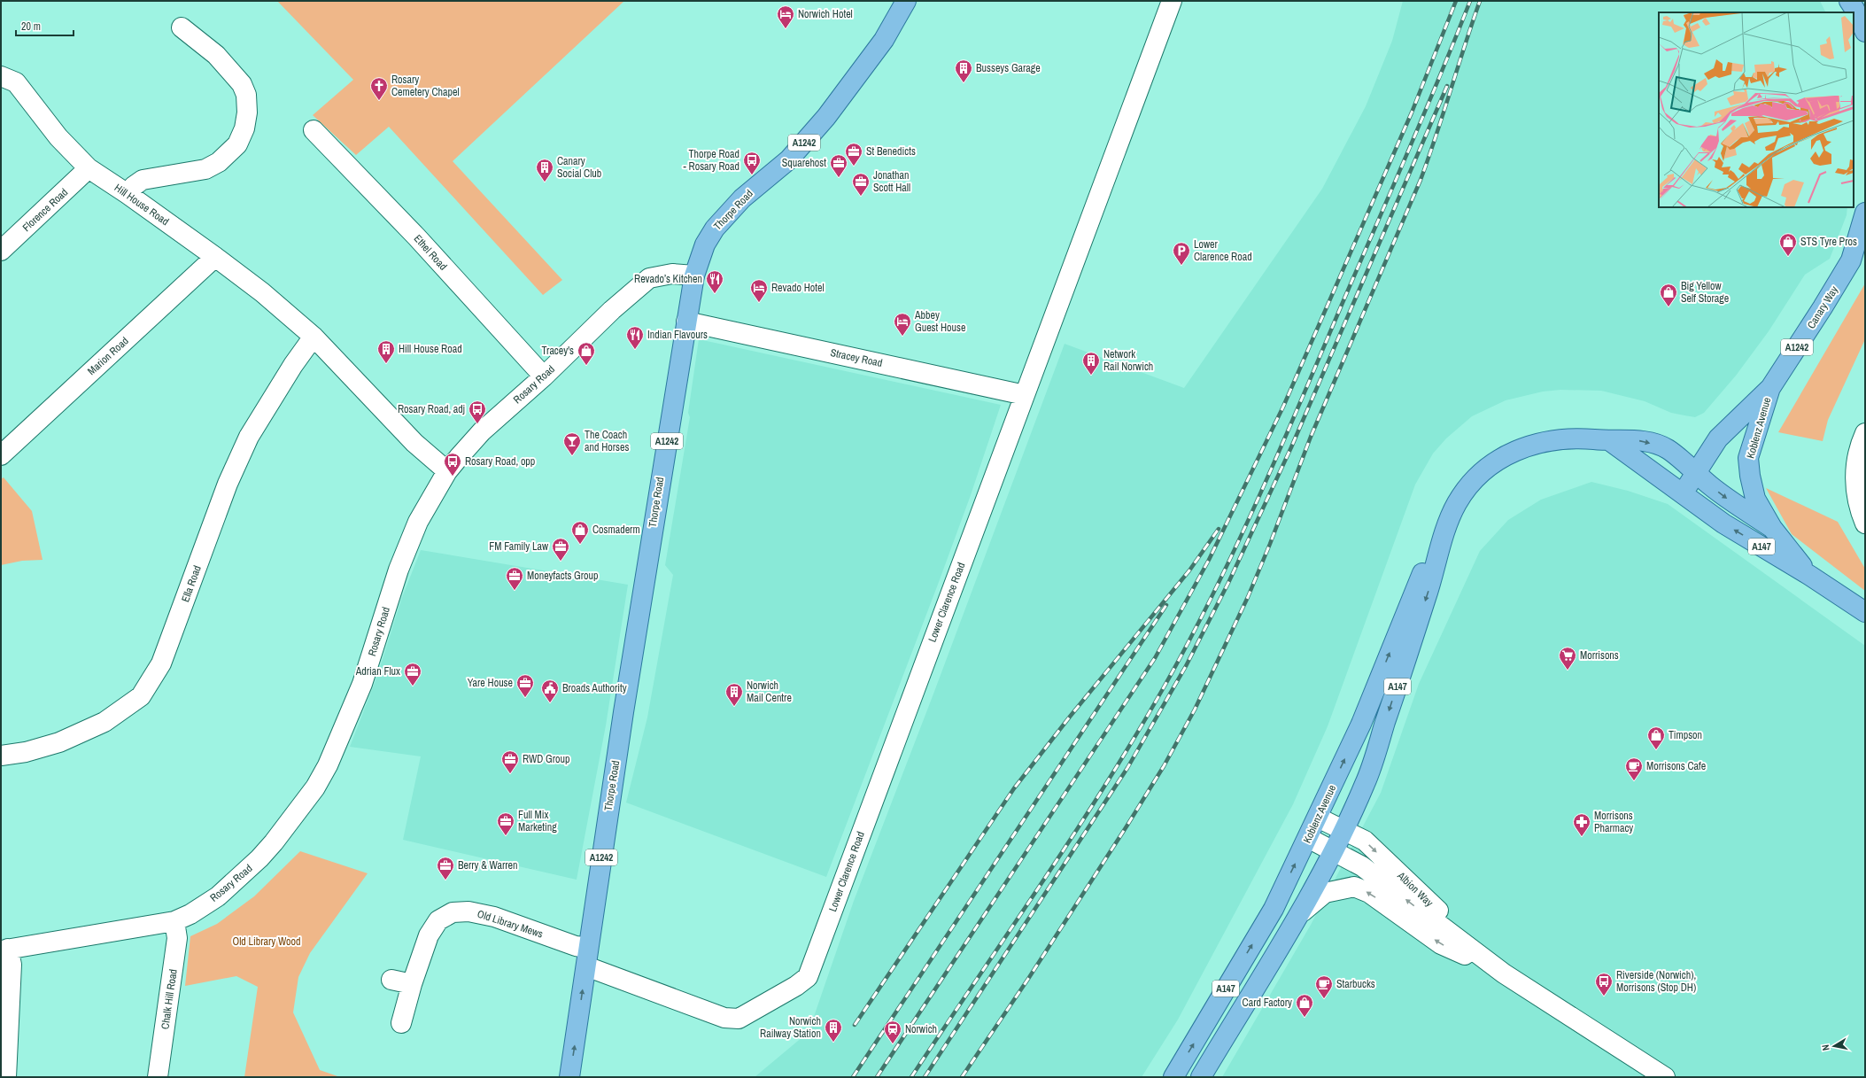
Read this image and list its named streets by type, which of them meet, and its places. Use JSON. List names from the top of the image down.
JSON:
{
  "streets": {
    "main road": [
      "A1242",
      "Thorpe Road",
      "Canary Way",
      "Koblenz Avenue",
      "A147"
    ],
    "street": [
      "Hill House Road",
      "Florence Road",
      "Ethel Road",
      "Marion Road",
      "Stracey Road",
      "Rosary Road",
      "Ella Road",
      "Lower Clarence Road",
      "Albion Way",
      "Old Library Mews",
      "Chalk Hill Road"
    ]
  },
  "crossings": [
    ["A1242", "Canary Way"],
    ["A1242", "Koblenz Avenue"],
    ["Hill House Road", "Florence Road"],
    ["Hill House Road", "Marion Road"],
    ["Hill House Road", "Rosary Road"],
    ["Hill House Road", "Ella Road"],
    ["Thorpe Road", "Stracey Road"],
    ["Thorpe Road", "Rosary Road"],
    ["Thorpe Road", "Lower Clarence Road"],
    ["Thorpe Road", "Old Library Mews"],
    ["Ethel Road", "Rosary Road"],
    ["Canary Way", "Koblenz Avenue"],
    ["Stracey Road", "Lower Clarence Road"],
    ["Rosary Road", "Chalk Hill Road"],
    ["Koblenz Avenue", "Albion Way"],
    ["Lower Clarence Road", "Old Library Mews"]
  ],
  "parks": ["Old Library Wood"],
  "places": {
    "hotel": ["Norwich Hotel", "Revado Hotel", "Abbey Guest House"],
    "building": [
      "Busseys Garage",
      "Canary Social Club",
      "Hill House Road",
      "Network Rail Norwich",
      "Norwich Mail Centre",
      "Norwich Railway Station"
    ],
    "church": ["Rosary Cemetery Chapel"],
    "office": [
      "St Benedicts",
      "Squarehost",
      "Jonathan Scott Hall",
      "FM Family Law",
      "Moneyfacts Group",
      "Adrian Flux",
      "Yare House",
      "RWD Group",
      "Full Mix Marketing",
      "Berry & Warren"
    ],
    "bus stop": [
      "Thorpe Road - Rosary Road",
      "Rosary Road, adj",
      "Rosary Road, opp",
      "Riverside (Norwich), Morrisons (Stop DH)"
    ],
    "shop": [
      "STS Tyre Pros",
      "Big Yellow Self Storage",
      "Tracey's",
      "Cosmaderm",
      "Timpson",
      "Card Factory"
    ],
    "parking": ["Lower Clarence Road"],
    "restaurant": ["Revado’s Kitchen", "Indian Flavours"],
    "bar": ["The Coach and Horses"],
    "supermarket": ["Morrisons"],
    "public building": ["Broads Authority"],
    "cafe": ["Morrisons Cafe", "Starbucks"],
    "pharmacy": ["Morrisons Pharmacy"],
    "station": ["Norwich"]
  },
  "scale_bar": "20 m",
  "north": "left"
}
